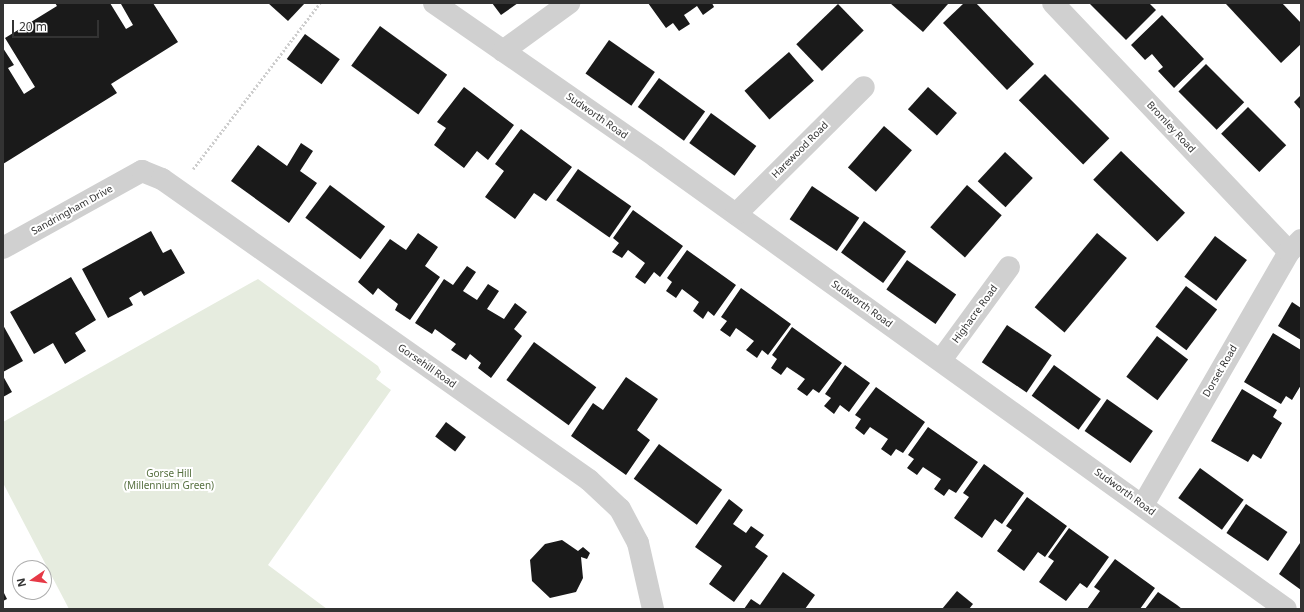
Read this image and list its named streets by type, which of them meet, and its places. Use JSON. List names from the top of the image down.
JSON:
{
  "streets": {
    "street": [
      "Sudworth Road",
      "Bromley Road",
      "Harewood Road",
      "Sandringham Drive",
      "Highacre Road",
      "Gorsehill Road",
      "Dorset Road"
    ]
  },
  "crossings": [
    ["Sudworth Road", "Harewood Road"],
    ["Sudworth Road", "Highacre Road"],
    ["Sudworth Road", "Dorset Road"],
    ["Bromley Road", "Dorset Road"],
    ["Sandringham Drive", "Gorsehill Road"]
  ],
  "parks": ["Gorse Hill (Millennium Green)"],
  "scale_bar": "20 m",
  "north": "left"
}
